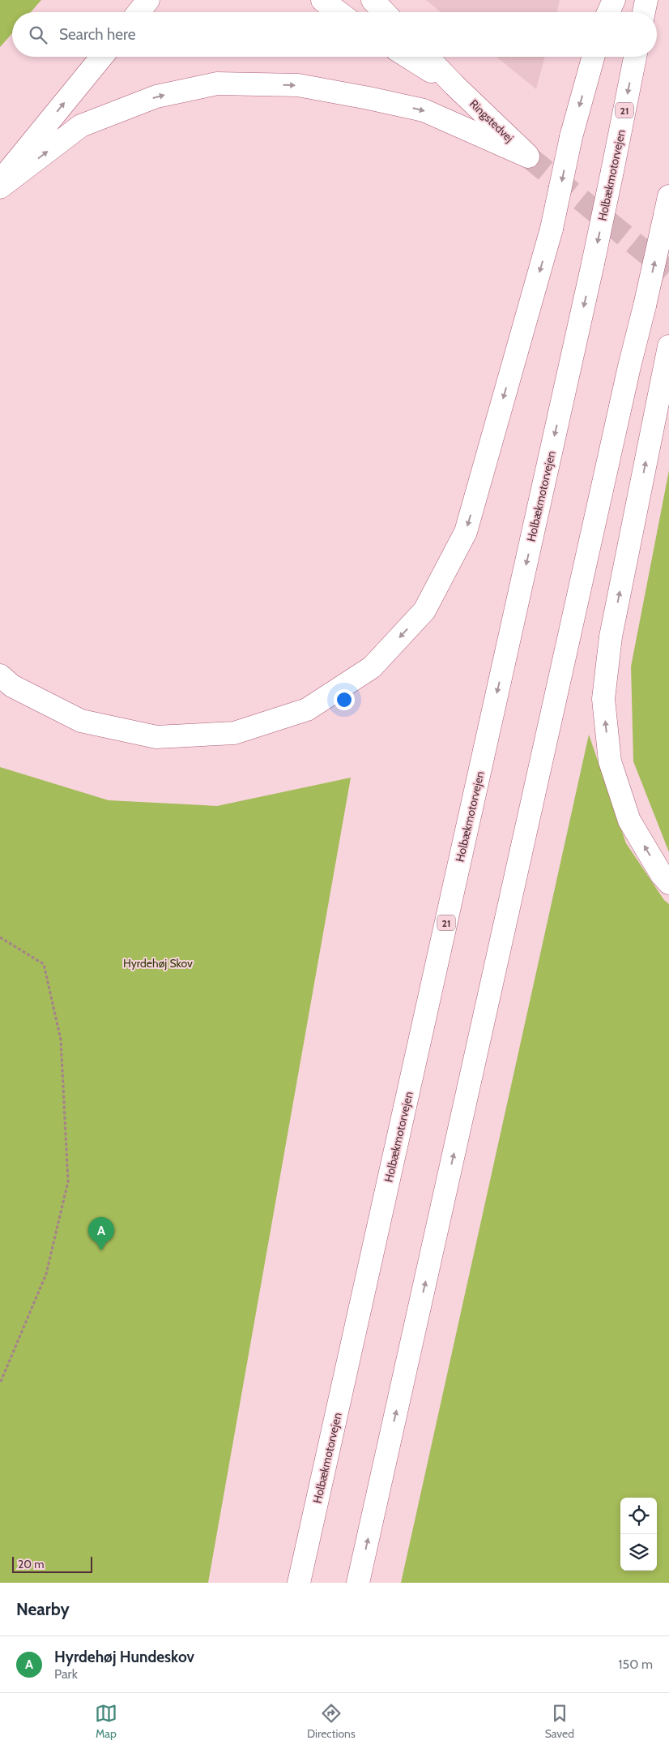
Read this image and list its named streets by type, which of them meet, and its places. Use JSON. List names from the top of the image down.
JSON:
{
  "streets": {
    "main road": ["21", "Ringstedvej", "Holbækmotorvejen"]
  },
  "parks": ["Hyrdehøj Skov"],
  "scale_bar": "20 m",
  "page": {
    "search": "Search here",
    "pins": "A",
    "scale": "20 m",
    "heading": "Nearby",
    "list": [
      {
        "mark": "A",
        "name": "Hyrdehøj Hundeskov",
        "note": "Park",
        "value": "150 m"
      }
    ],
    "nav": ["Map", "Directions", "Saved"]
  }
}
